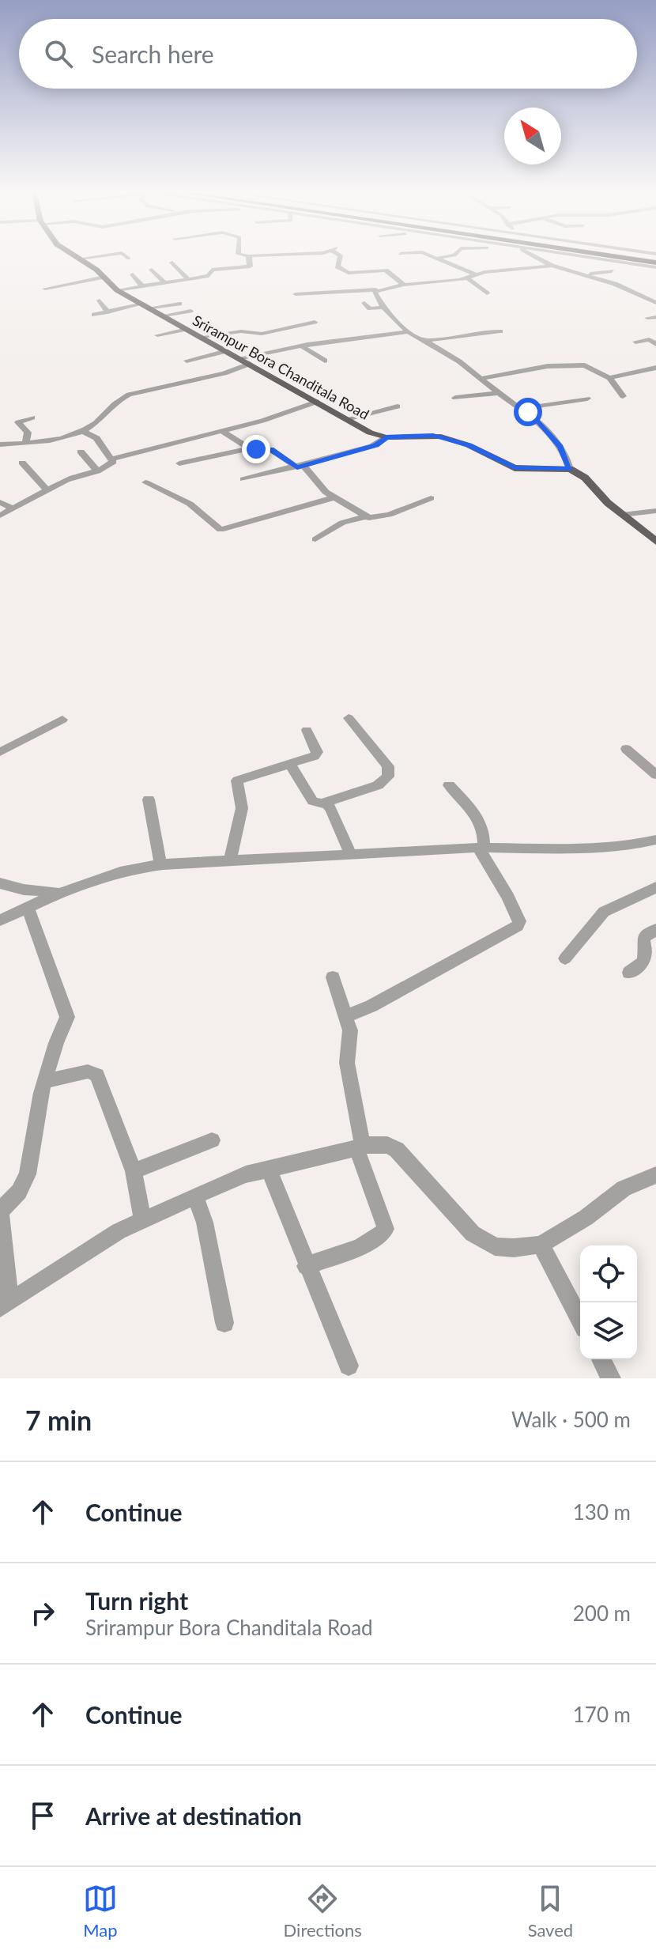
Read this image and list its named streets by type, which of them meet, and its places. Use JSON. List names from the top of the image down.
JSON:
{
  "streets": {
    "main road": ["Srirampur Bora Chanditala Road"]
  },
  "north": "top left",
  "page": {
    "search": "Search here",
    "heading": ["7 min", "Walk · 500 m"],
    "list": [
      ["Continue", "130 m"],
      ["Turn right", "Srirampur Bora Chanditala Road", "200 m"],
      ["Continue", "170 m"],
      "Arrive at destination"
    ],
    "nav": ["Map", "Directions", "Saved"]
  }
}
